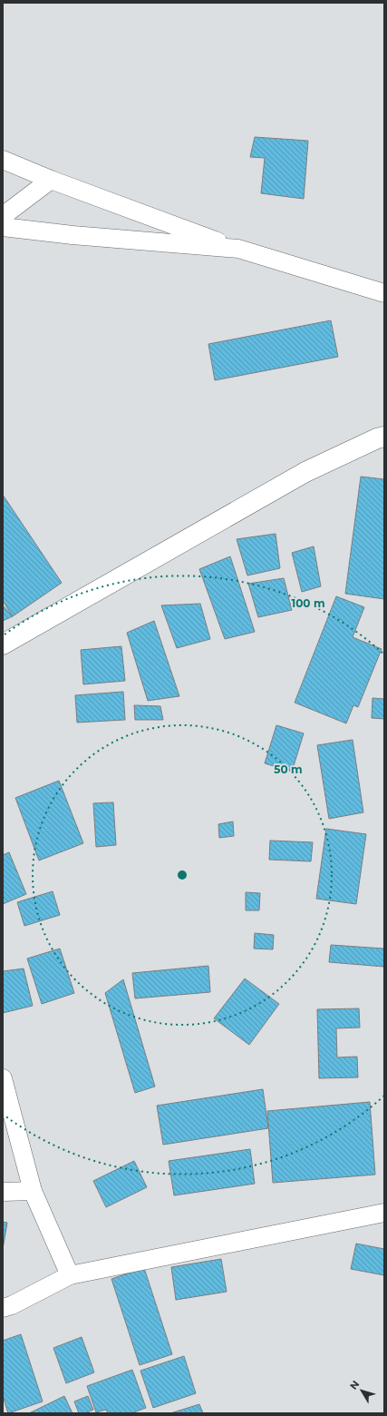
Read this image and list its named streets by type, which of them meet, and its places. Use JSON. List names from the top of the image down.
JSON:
{
  "north": "top left",
  "rings": ["100 m", "50 m"]
}
